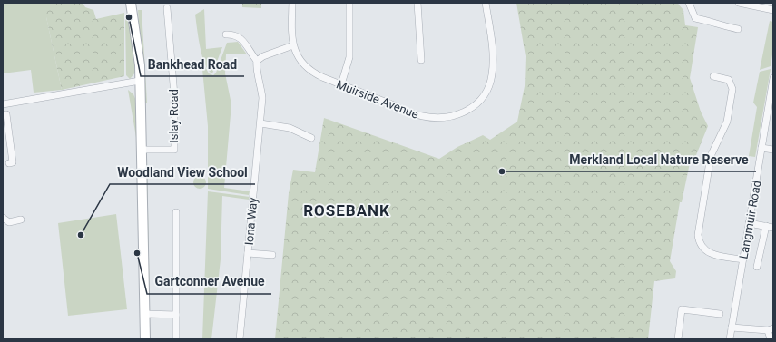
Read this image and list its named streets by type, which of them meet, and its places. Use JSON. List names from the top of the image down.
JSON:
{
  "streets": {
    "street": [
      "Muirside Avenue",
      "Islay Road",
      "Langmuir Road",
      "Iona Way"
    ]
  },
  "districts": ["ROSEBANK"],
  "places": [
    "Bankhead Road",
    "Merkland Local Nature Reserve",
    "Woodland View School",
    "Gartconner Avenue"
  ]
}
